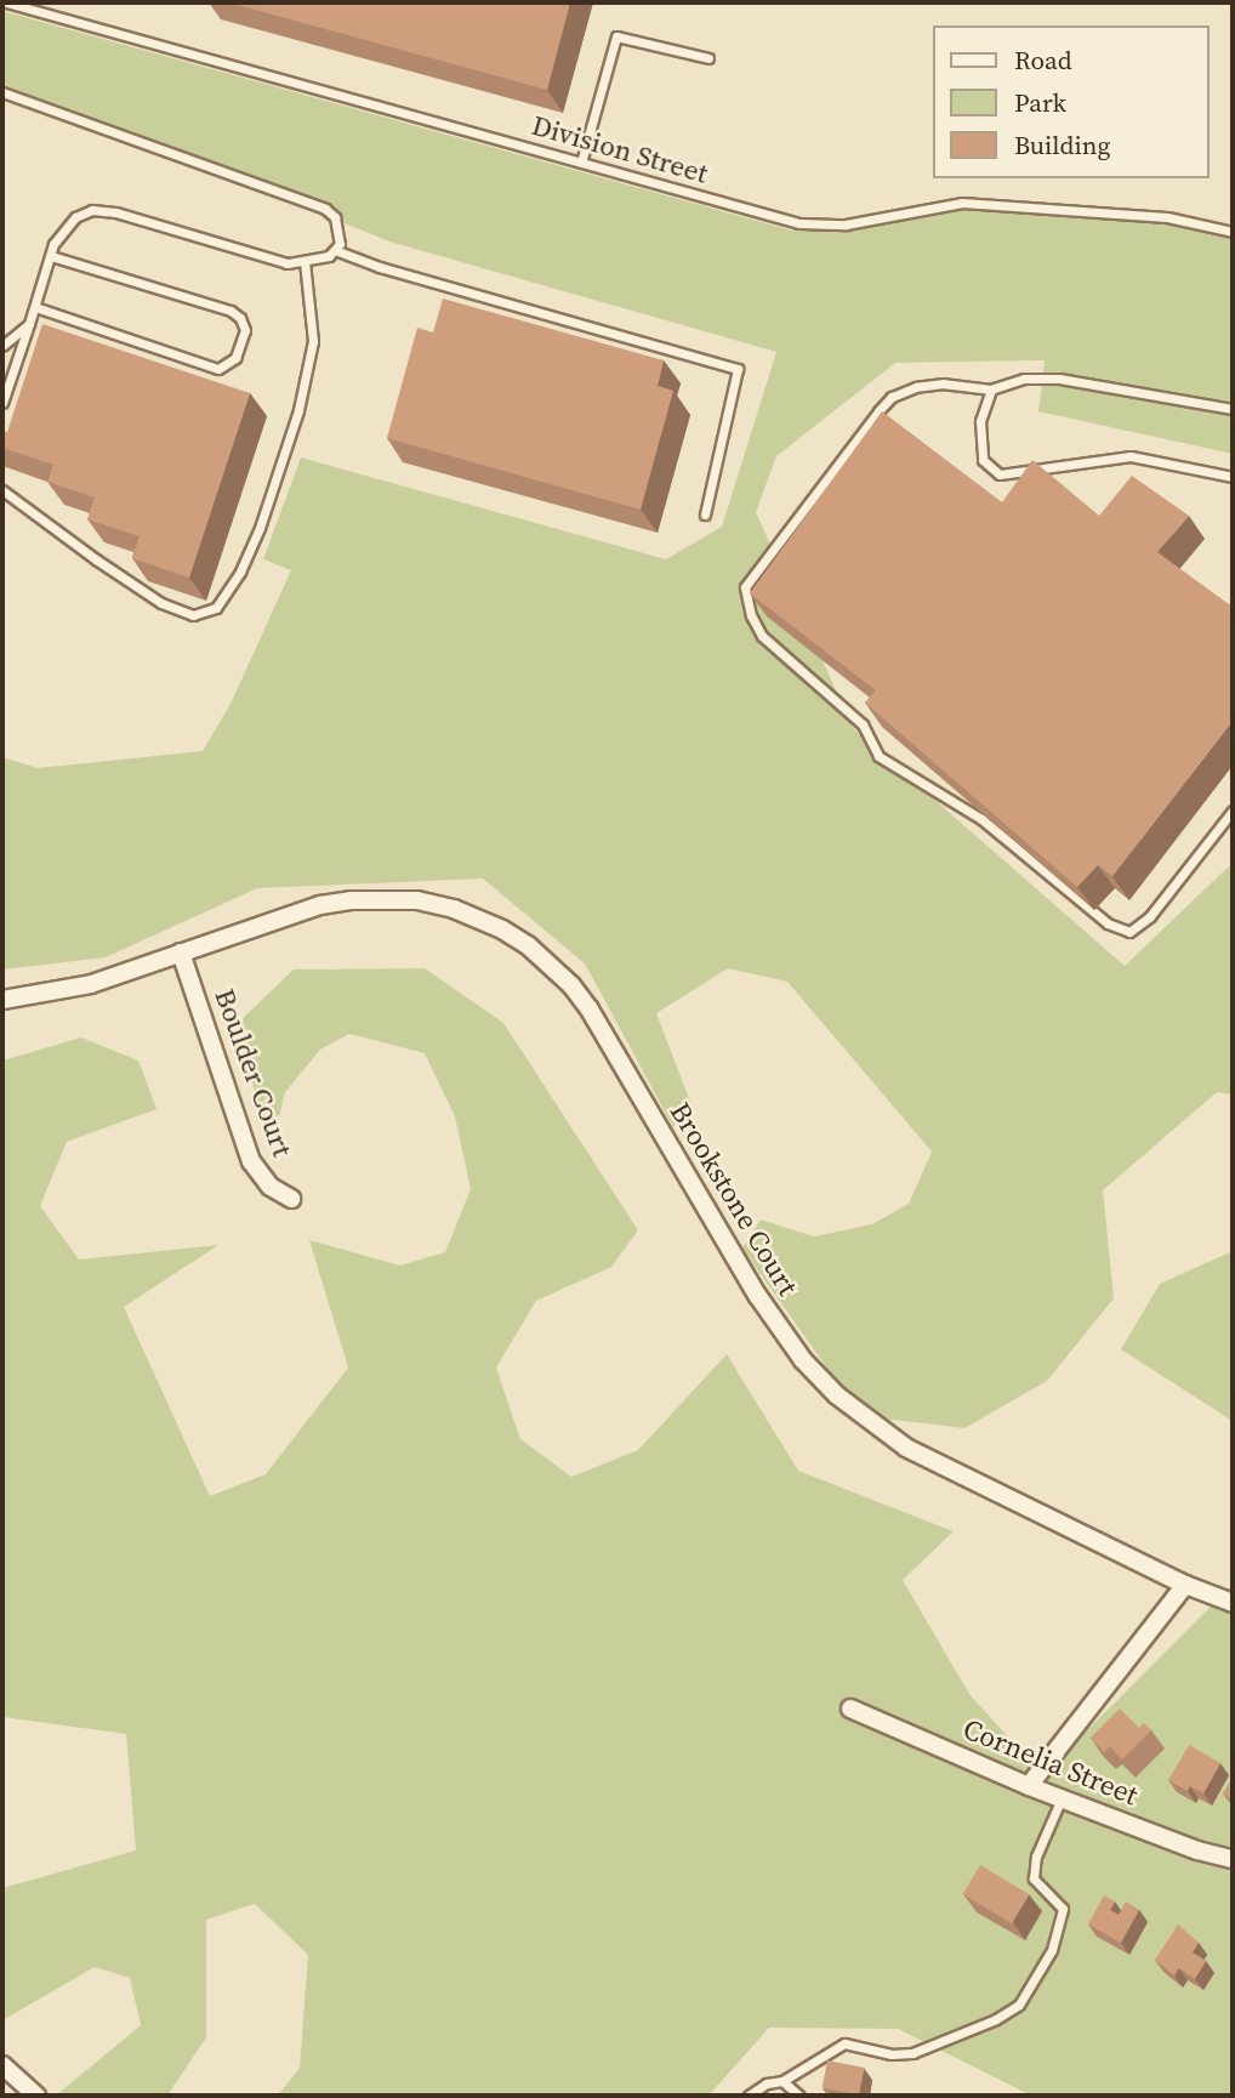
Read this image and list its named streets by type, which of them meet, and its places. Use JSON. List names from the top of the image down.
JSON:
{
  "streets": {
    "street": ["Boulder Court", "Brookstone Court", "Cornelia Street"],
    "lane": ["Division Street"]
  },
  "crossings": [
    ["Boulder Court", "Brookstone Court"]
  ],
  "legend": ["Road", "Park", "Building"]
}
